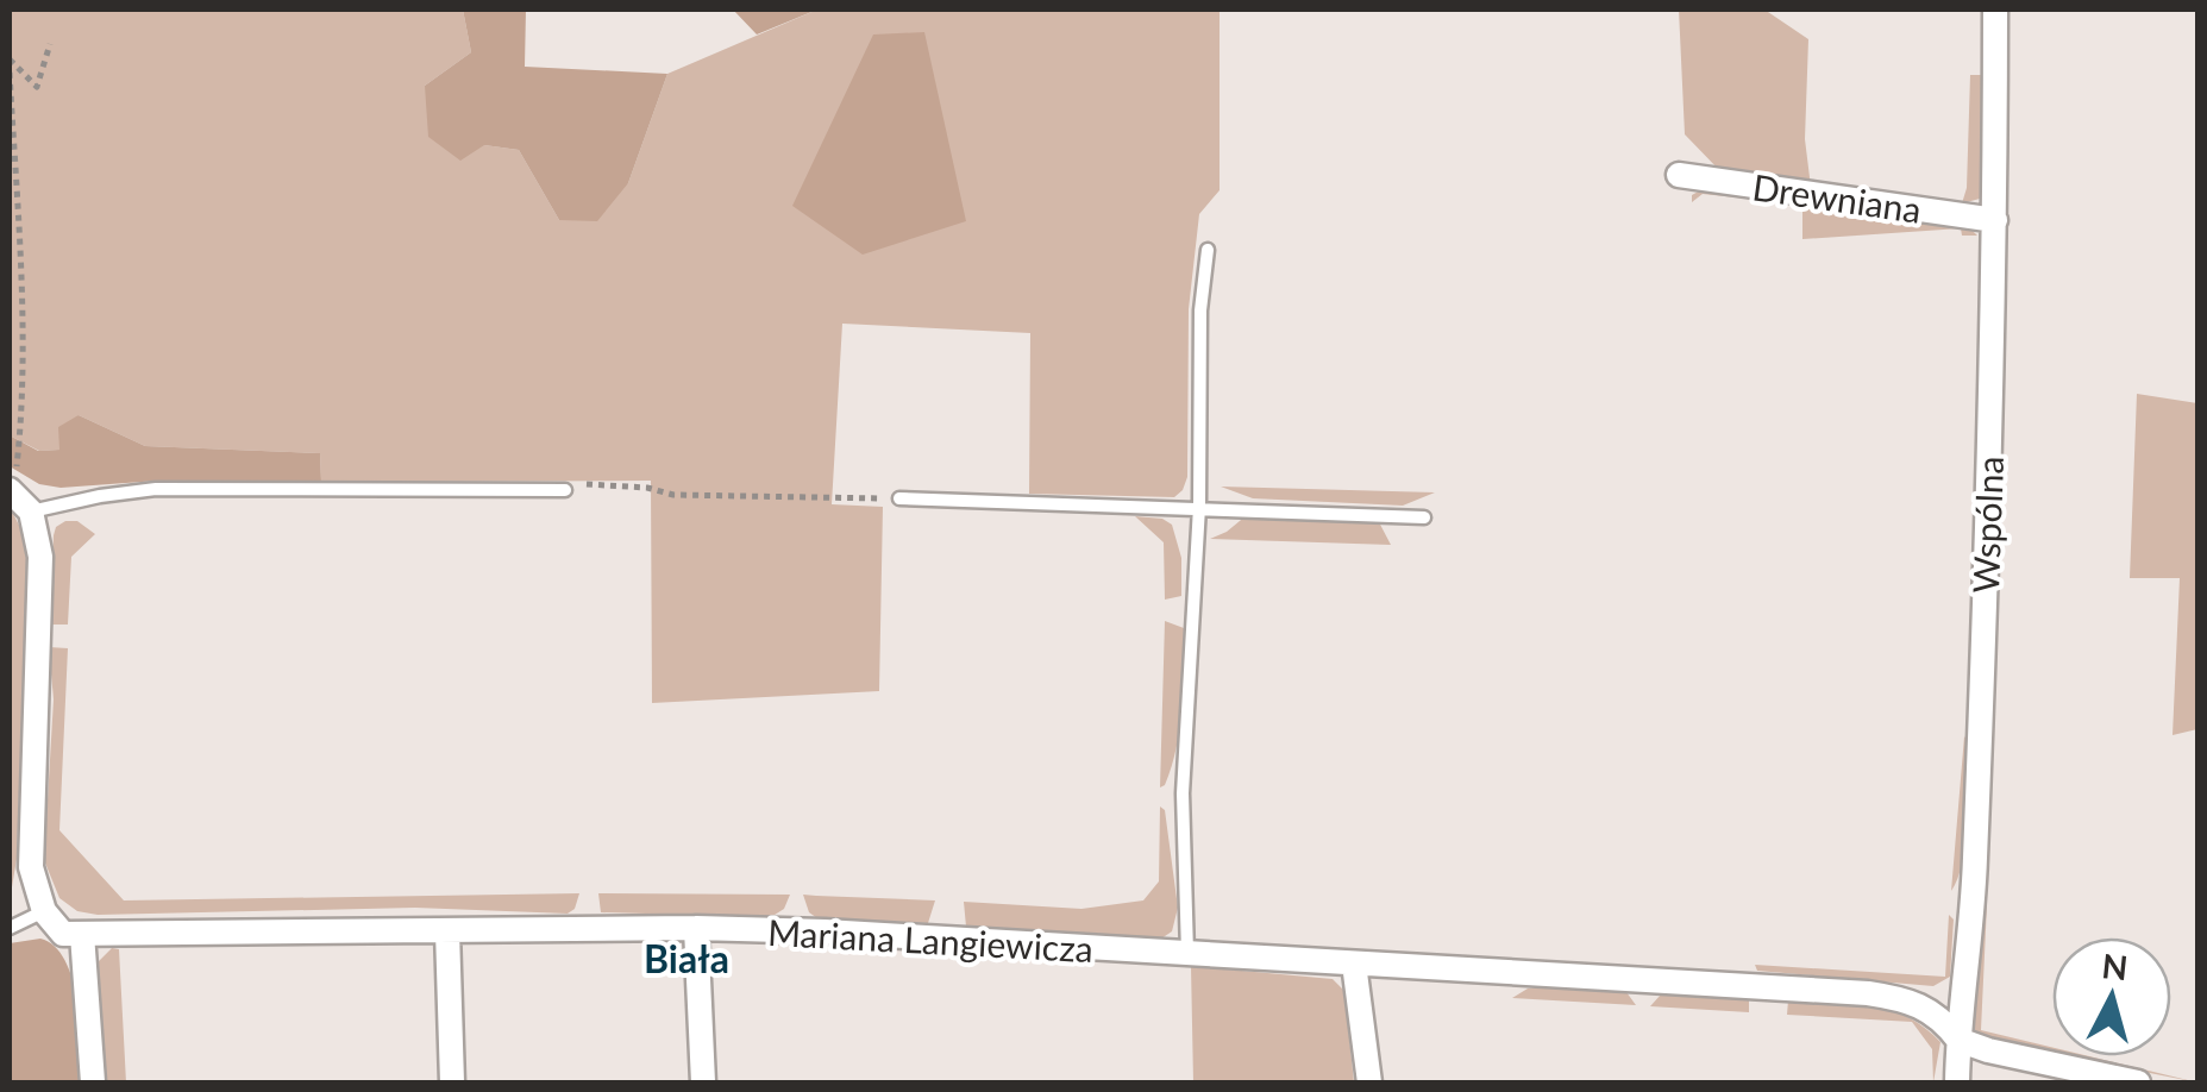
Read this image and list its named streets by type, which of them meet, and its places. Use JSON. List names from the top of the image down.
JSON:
{
  "streets": {
    "street": ["Drewniana", "Wspólna", "Mariana Langiewicza"]
  },
  "crossings": [
    ["Drewniana", "Wspólna"],
    ["Wspólna", "Mariana Langiewicza"]
  ],
  "districts": ["Biała"],
  "north": "top"
}
